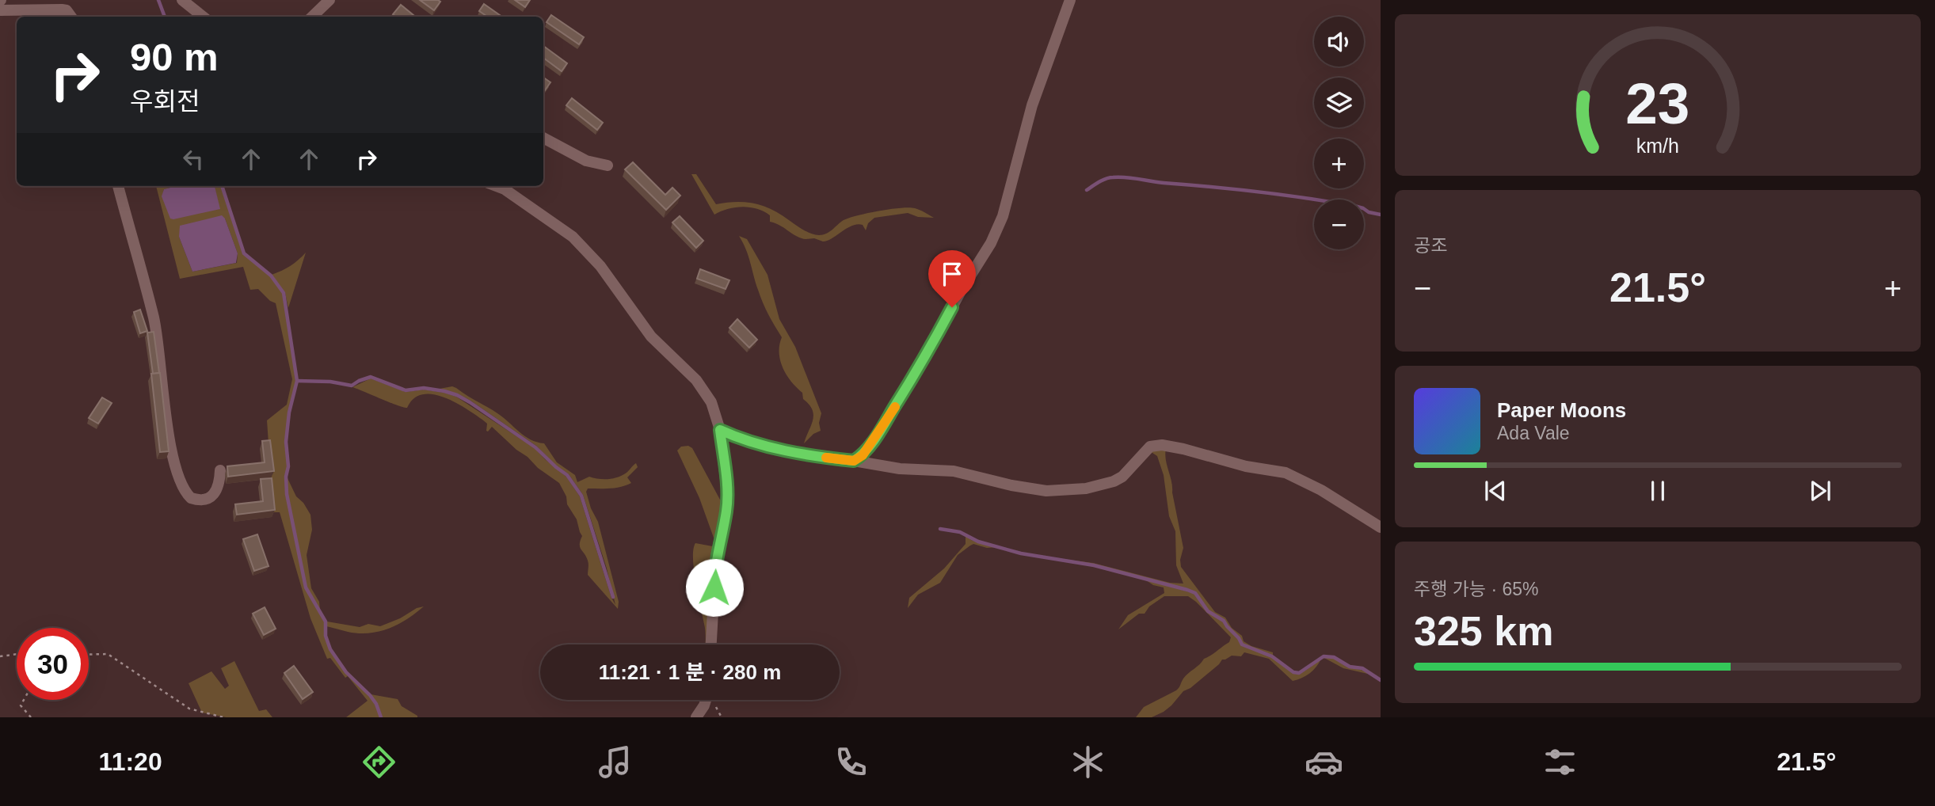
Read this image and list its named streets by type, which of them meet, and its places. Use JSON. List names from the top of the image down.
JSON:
{
  "page": {
    "map_buttons": ["+", "−"],
    "turn": ["90 m", "우회전"],
    "tile": [
      "공조",
      ["주행 가능 · 65%", "325 km"]
    ],
    "heat": ["−", "21.5°", "+"],
    "song": ["Paper Moons", "Ada Vale"],
    "limit": "30",
    "trip": "11:21 · 1 분 · 280 m",
    "tabs": ["11:20", "21.5°"],
    "gauge": ["23", "km/h"]
  }
}
